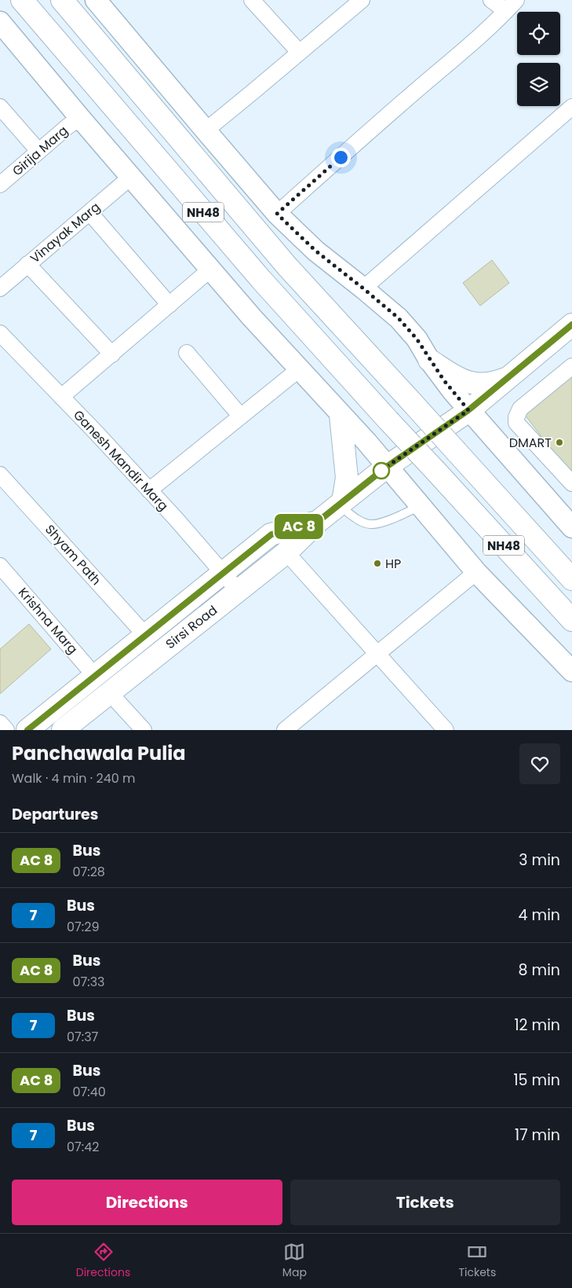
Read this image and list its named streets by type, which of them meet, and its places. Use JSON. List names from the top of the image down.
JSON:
{
  "streets": {
    "main road": ["NH48", "Sirsi Road"],
    "street": [
      "Girija Marg",
      "Vinayak Marg",
      "Ganesh Mandir Marg",
      "Shyam Path",
      "Krishna Marg"
    ]
  },
  "crossings": [
    ["Ganesh Mandir Marg", "Sirsi Road"],
    ["Shyam Path", "Sirsi Road"],
    ["Krishna Marg", "Sirsi Road"]
  ],
  "places": ["DMART", "HP"],
  "page": {
    "on_map": "AC 8",
    "heading": [
      ["Panchawala Pulia", "Walk · 4 min · 240 m"],
      "Departures"
    ],
    "list": [
      {
        "mark": "AC 8",
        "name": "Bus",
        "note": "07:28",
        "value": "3 min"
      },
      {
        "mark": "7",
        "name": "Bus",
        "note": "07:29",
        "value": "4 min"
      },
      {
        "mark": "AC 8",
        "name": "Bus",
        "note": "07:33",
        "value": "8 min"
      },
      {
        "mark": "7",
        "name": "Bus",
        "note": "07:37",
        "value": "12 min"
      },
      {
        "mark": "AC 8",
        "name": "Bus",
        "note": "07:40",
        "value": "15 min"
      },
      {
        "mark": "7",
        "name": "Bus",
        "note": "07:42",
        "value": "17 min"
      }
    ],
    "buttons": ["Directions", "Tickets"],
    "tabs": ["Directions", "Map", "Tickets"]
  }
}
